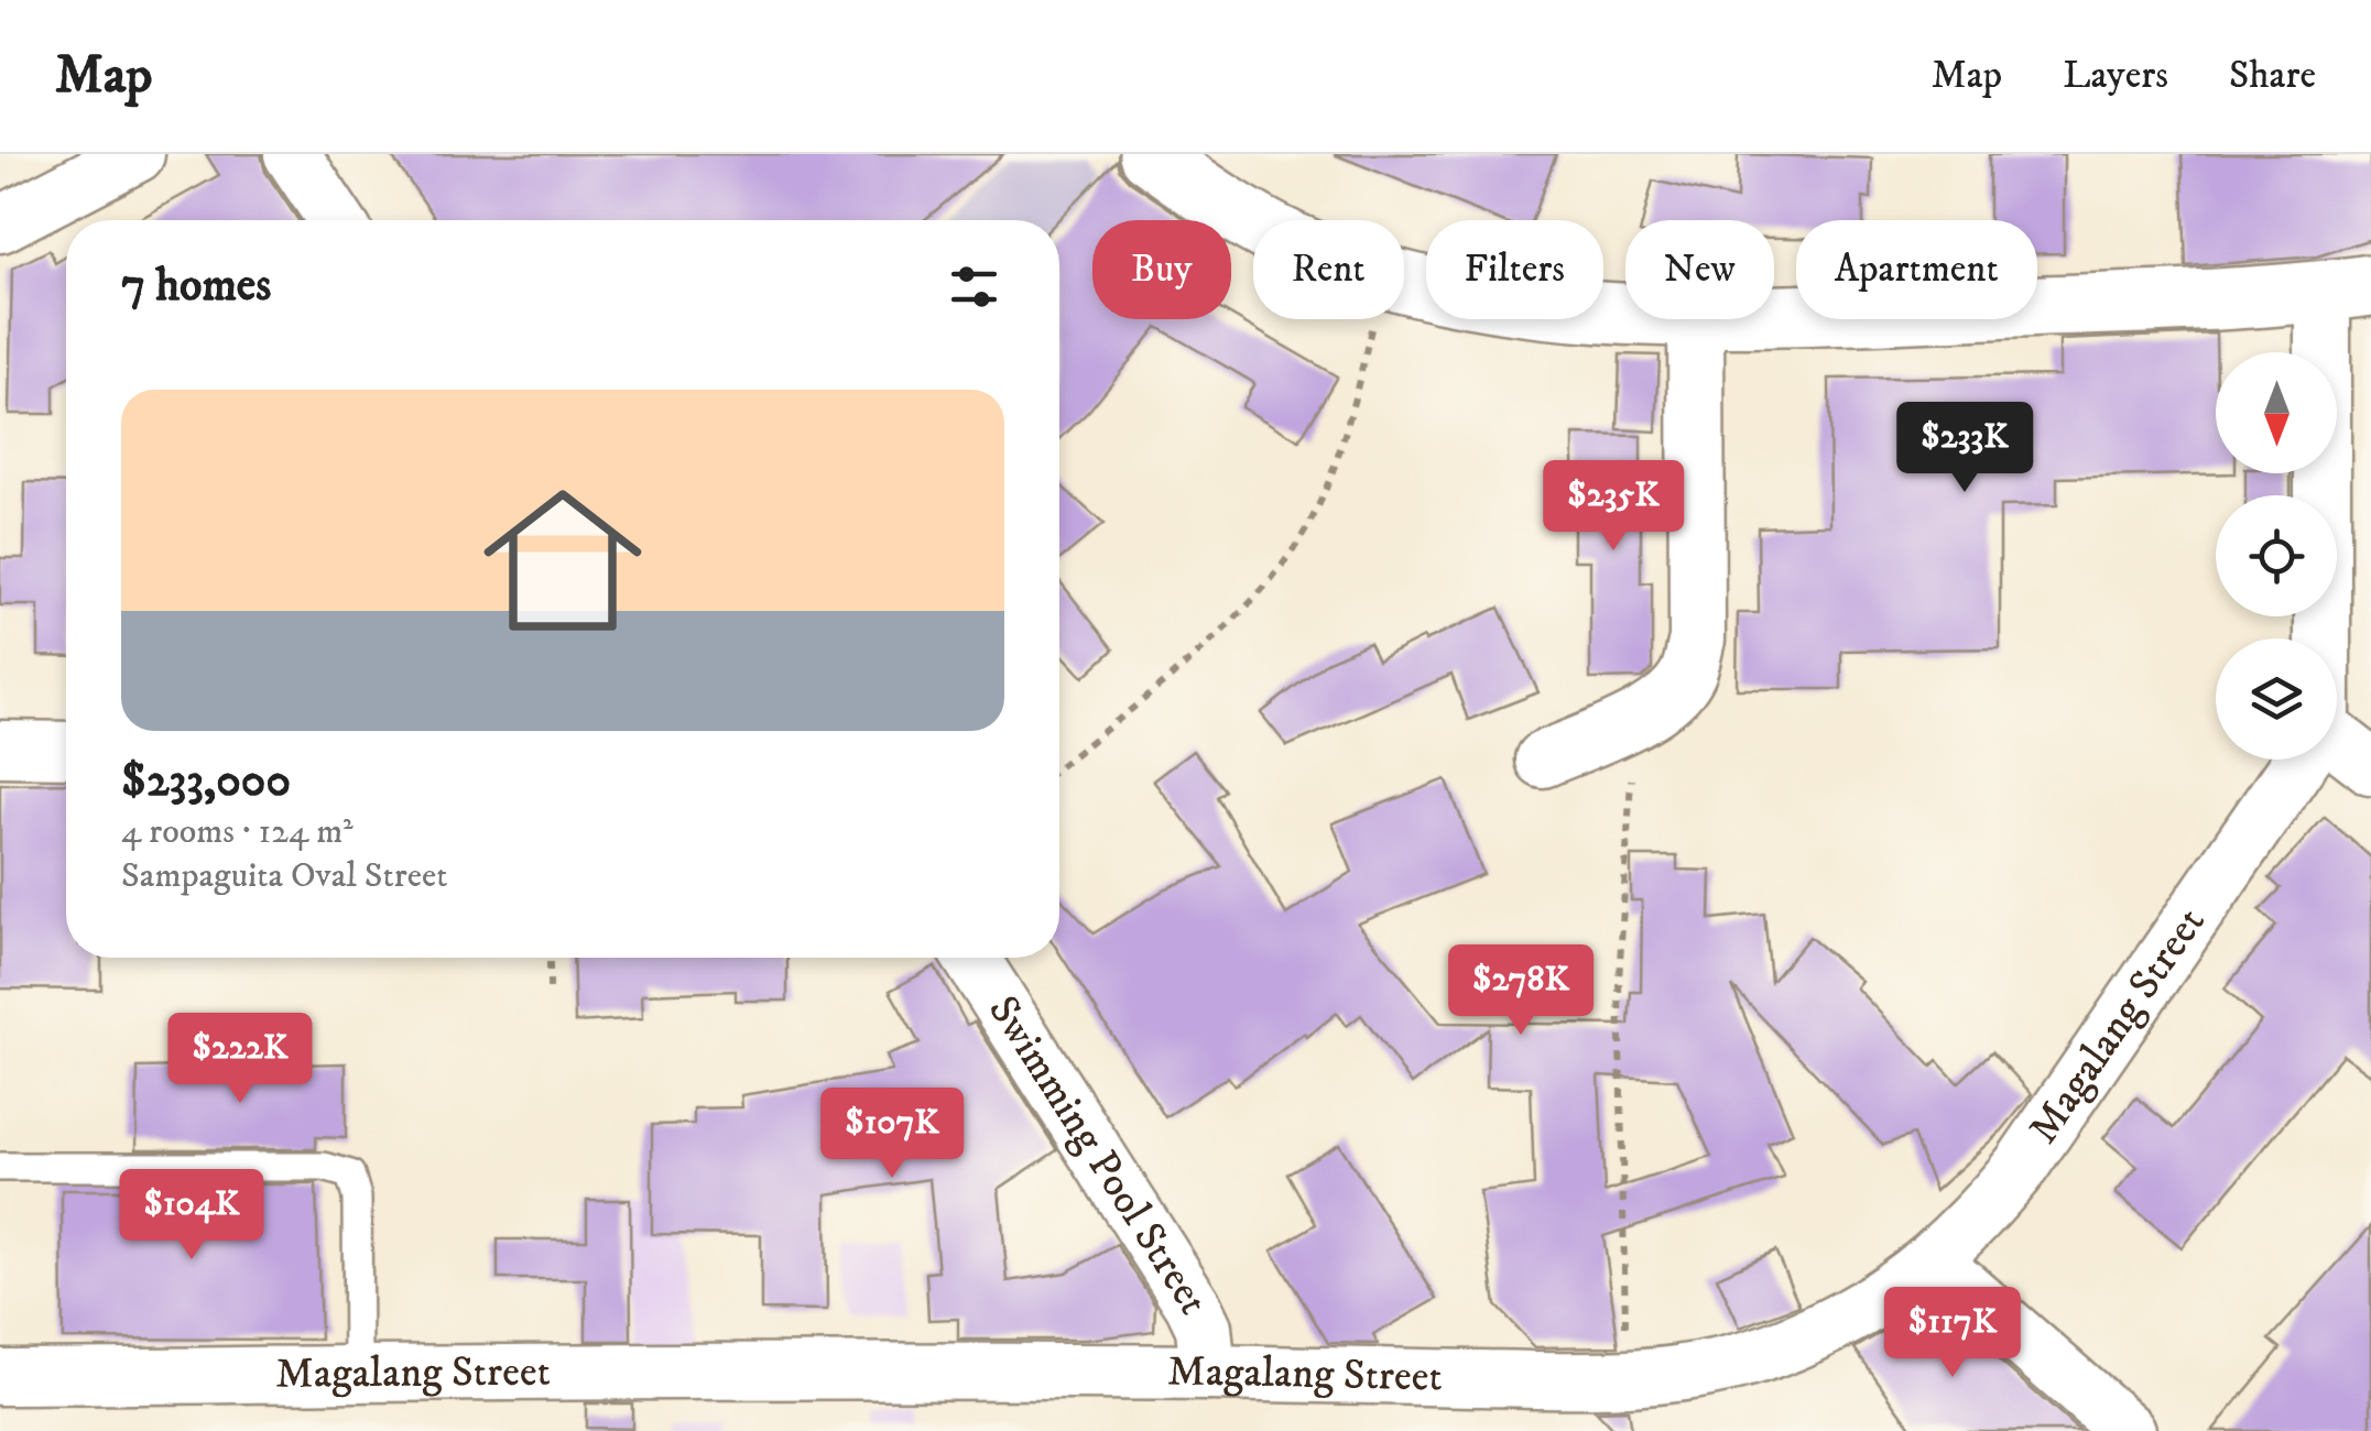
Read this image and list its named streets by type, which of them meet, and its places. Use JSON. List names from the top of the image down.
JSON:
{
  "streets": {
    "street": ["Magalang Street", "Swimming Pool Street"]
  },
  "crossings": [
    ["Magalang Street", "Swimming Pool Street"]
  ],
  "north": "bottom",
  "page": {
    "header": "Map",
    "nav": ["Map", "Layers", "Share"],
    "chip": [
      "Buy",
      "Rent",
      "Filters",
      "New",
      "Apartment"
    ],
    "heading": "7 homes",
    "list": [
      {
        "name": "$233,000",
        "note": "4 rooms · 124 m² · Sampaguita Oval Street"
      }
    ],
    "price": [
      "$233K",
      "$235K",
      "$278K",
      "$222K",
      "$107K",
      "$104K",
      "$117K"
    ]
  }
}
